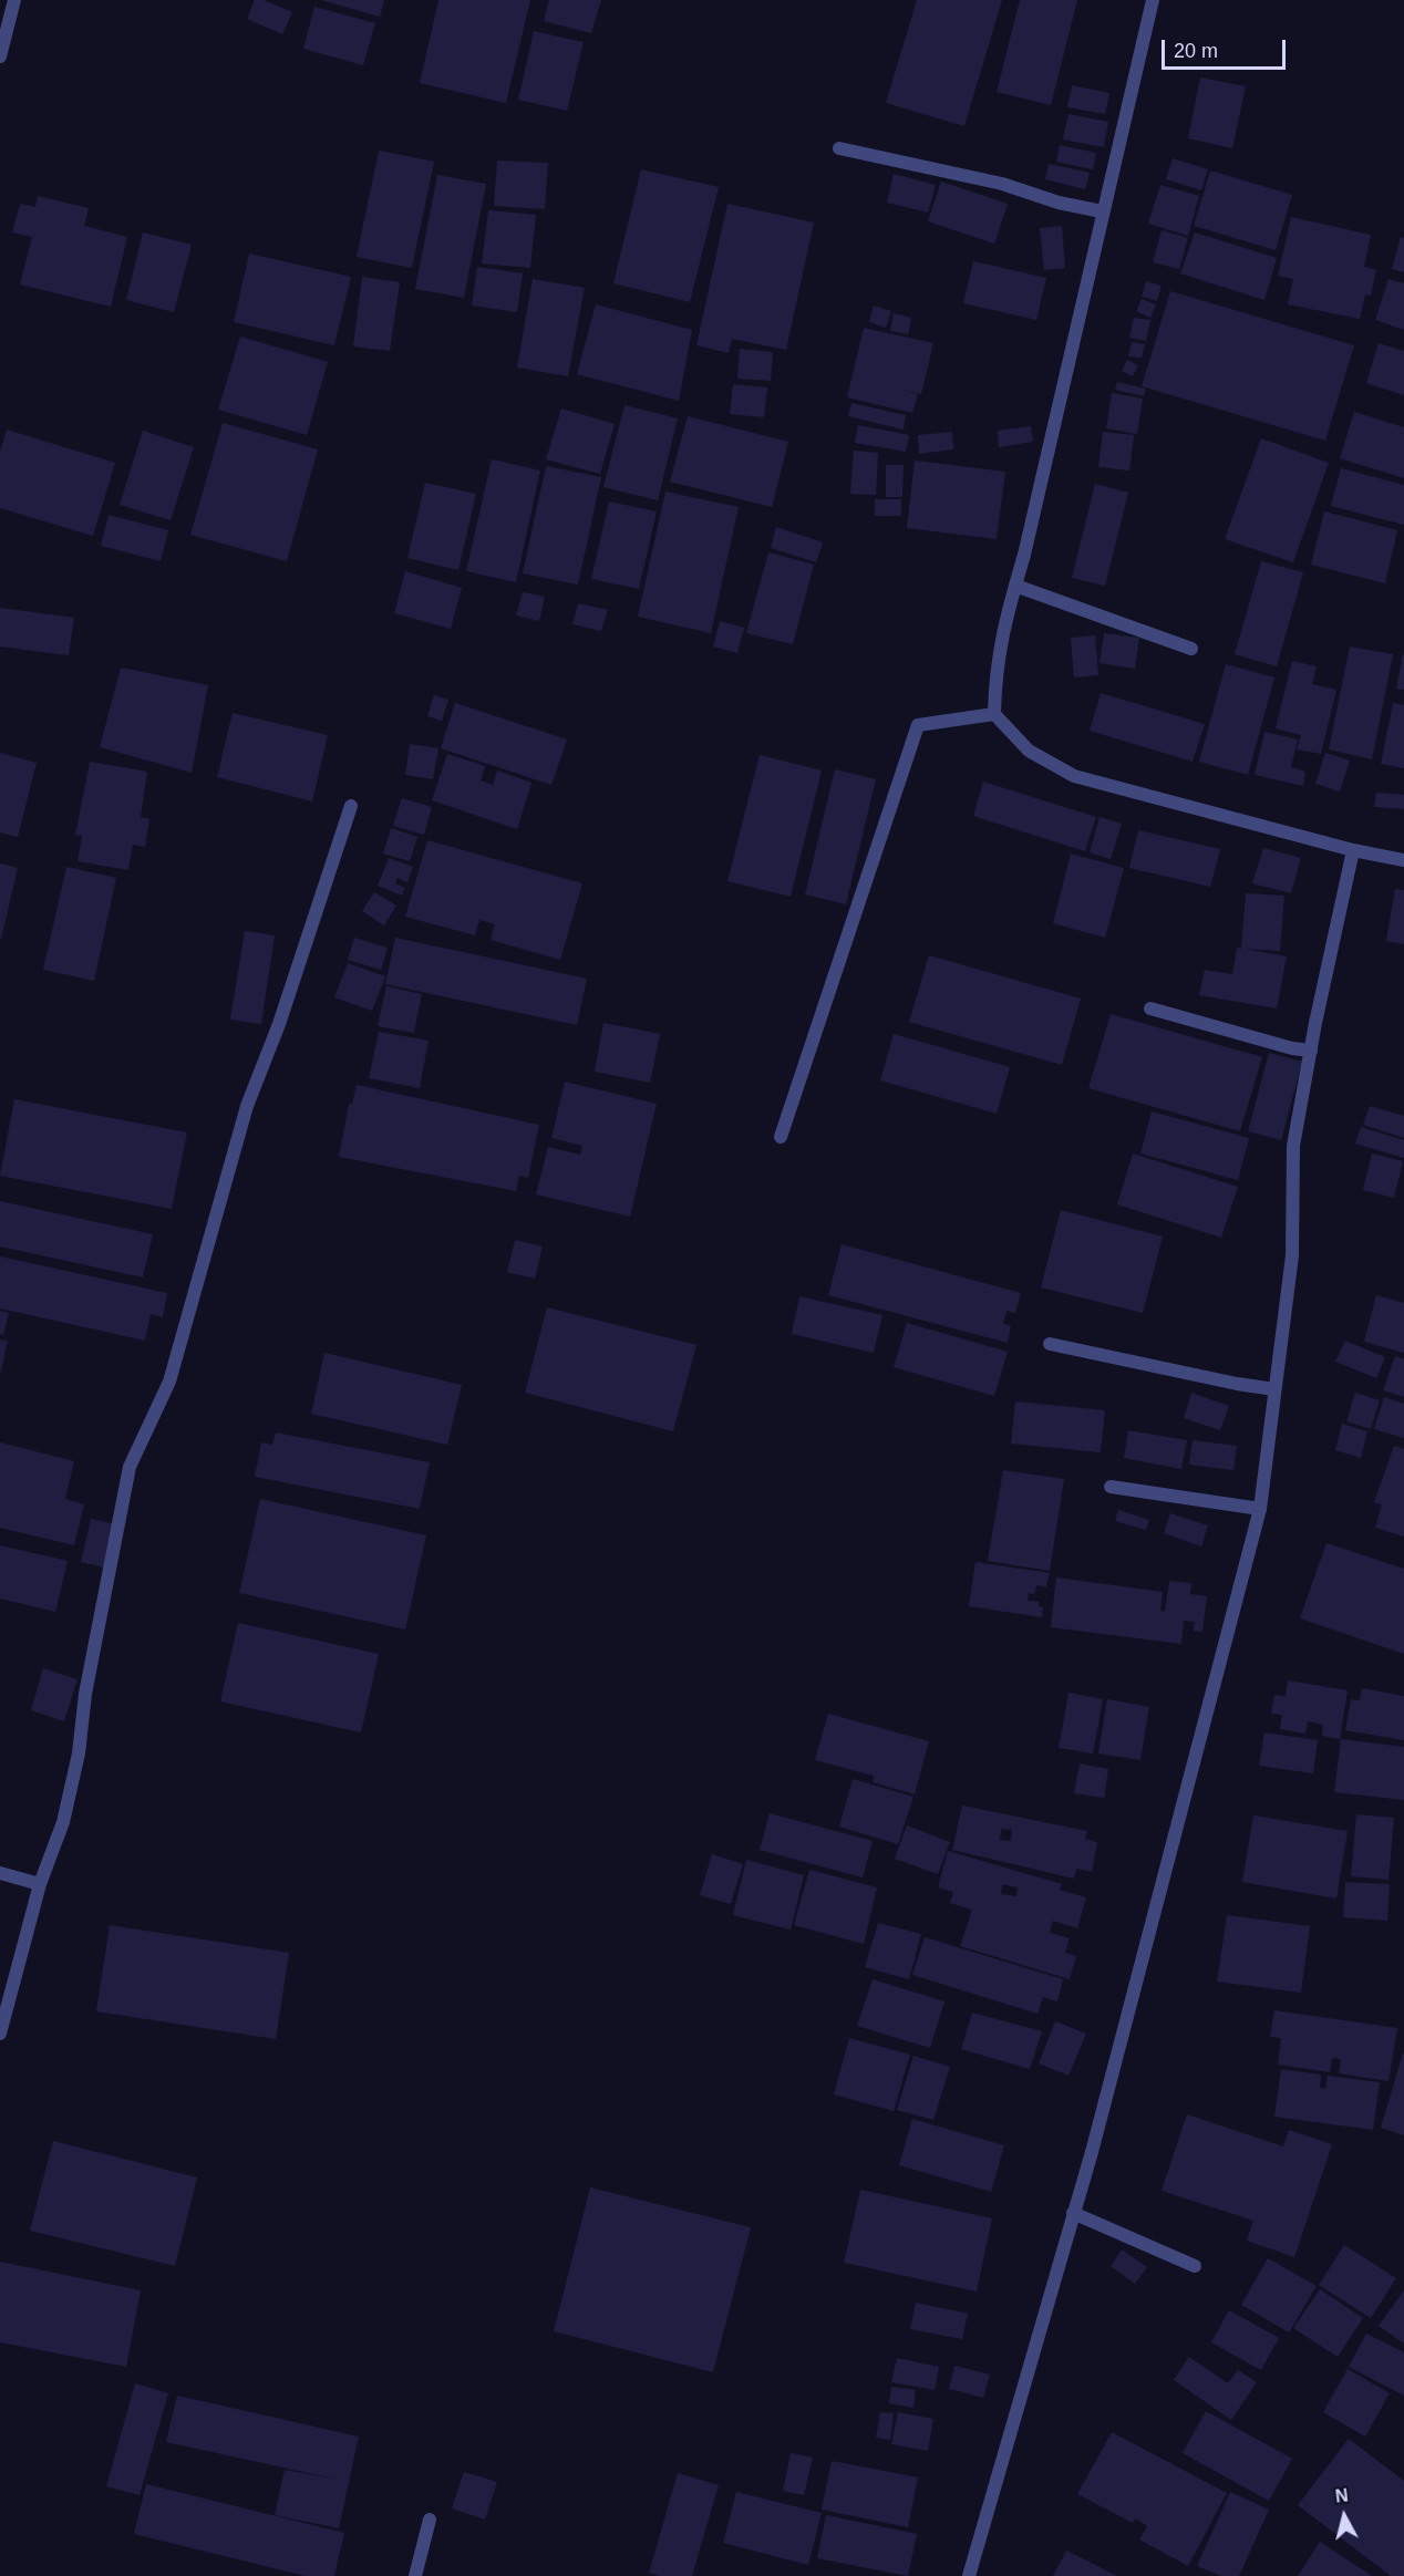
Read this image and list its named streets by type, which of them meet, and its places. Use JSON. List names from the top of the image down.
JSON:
{
  "scale_bar": "20 m",
  "north": "top"
}
